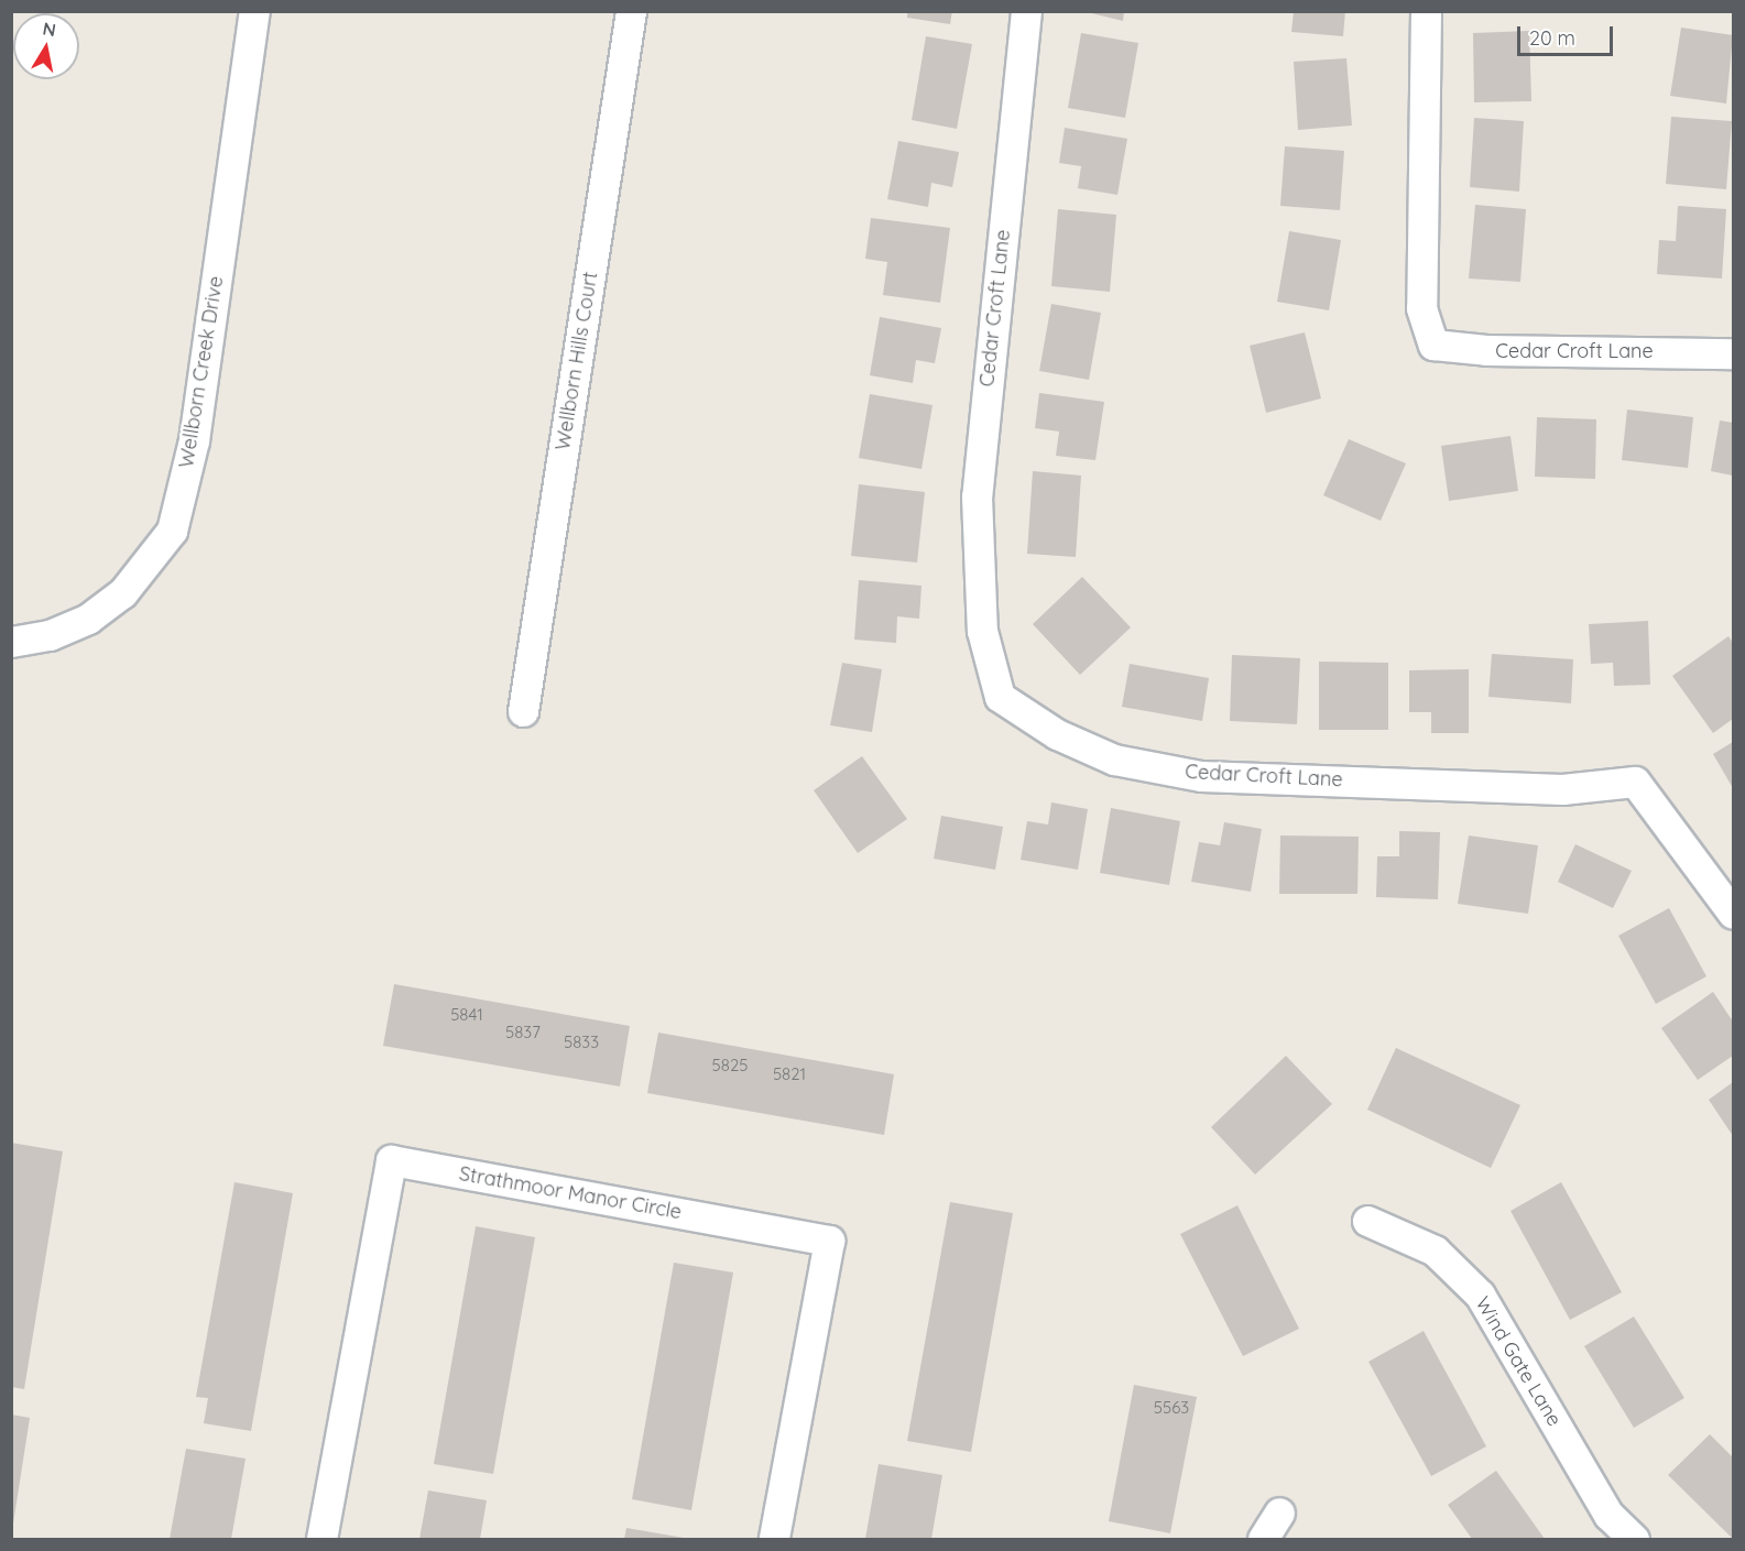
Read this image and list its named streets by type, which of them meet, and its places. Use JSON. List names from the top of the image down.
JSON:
{
  "streets": {
    "street": [
      "Cedar Croft Lane",
      "Wellborn Hills Court",
      "Wellborn Creek Drive",
      "Strathmoor Manor Circle",
      "Wind Gate Lane"
    ]
  },
  "house_numbers": [
    "5841",
    "5837",
    "5833",
    "5825",
    "5821",
    "5563"
  ],
  "scale_bar": "20 m",
  "north": "top"
}
